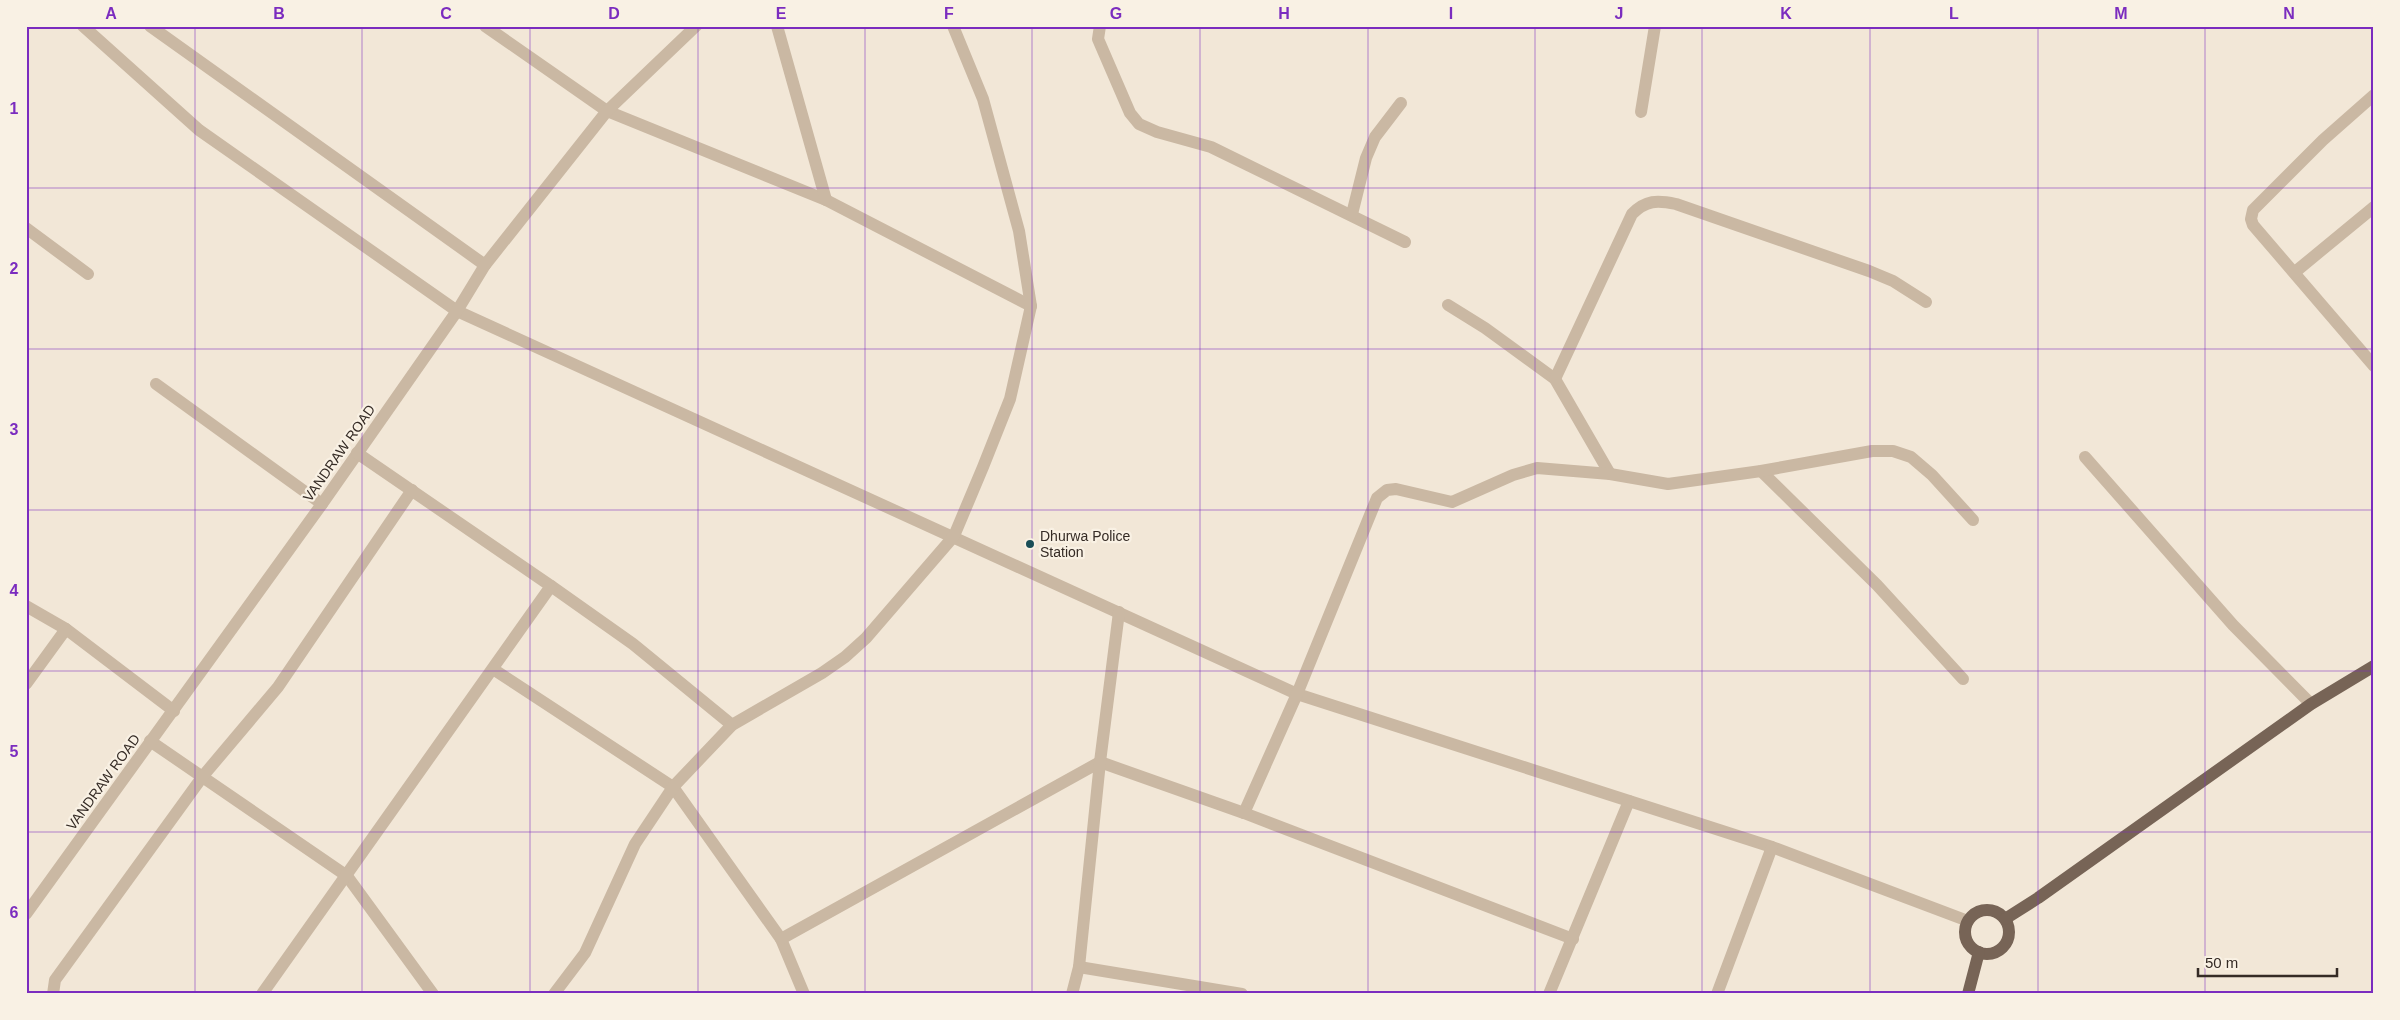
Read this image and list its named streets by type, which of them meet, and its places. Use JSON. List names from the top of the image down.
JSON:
{
  "streets": {
    "street": ["VANDRAW ROAD"]
  },
  "places": ["Dhurwa Police Station"],
  "scale_bar": "50 m",
  "grid": {
    "columns": [
      "A",
      "B",
      "C",
      "D",
      "E",
      "F",
      "G",
      "H",
      "I",
      "J",
      "K",
      "L",
      "M",
      "N"
    ],
    "rows": [
      "1",
      "2",
      "3",
      "4",
      "5",
      "6"
    ]
  }
}
